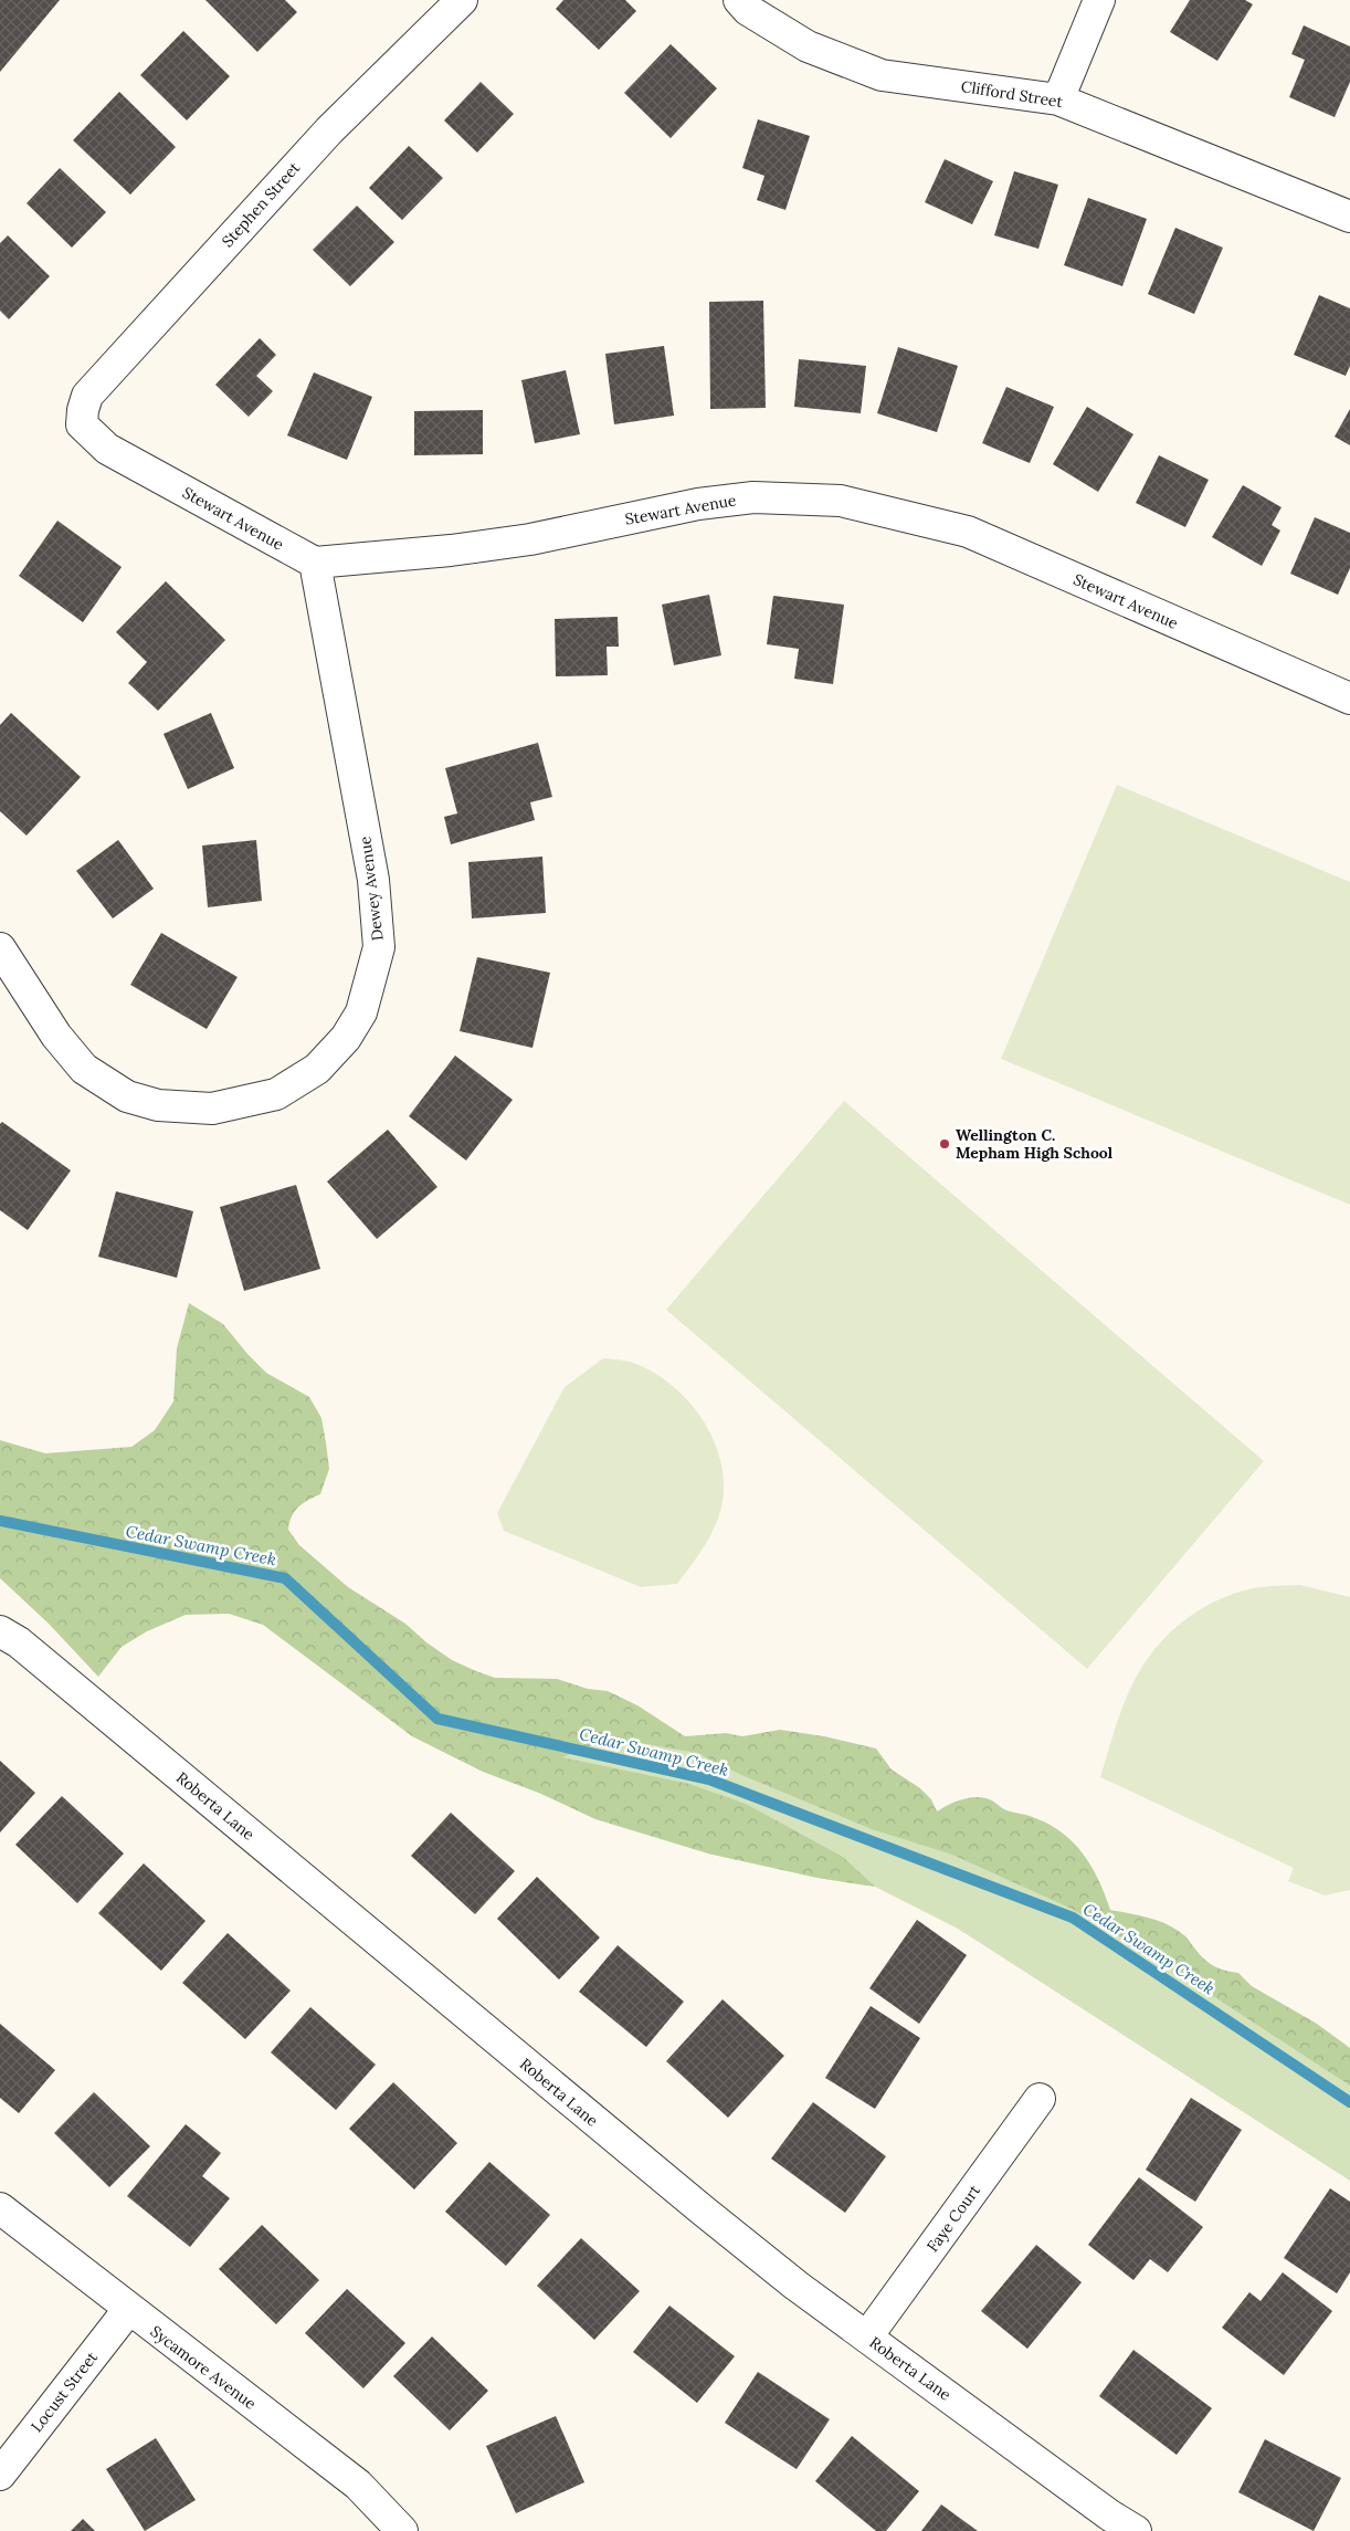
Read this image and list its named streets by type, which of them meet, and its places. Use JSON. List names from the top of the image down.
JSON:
{
  "streets": {
    "street": [
      "Clifford Street",
      "Stephen Street",
      "Stewart Avenue",
      "Dewey Avenue",
      "Roberta Lane",
      "Faye Court",
      "Sycamore Avenue",
      "Locust Street"
    ]
  },
  "crossings": [
    ["Stephen Street", "Stewart Avenue"],
    ["Stewart Avenue", "Dewey Avenue"],
    ["Roberta Lane", "Faye Court"],
    ["Sycamore Avenue", "Locust Street"]
  ],
  "water": ["Cedar Swamp Creek"],
  "places": ["Wellington C. Mepham High School"]
}
